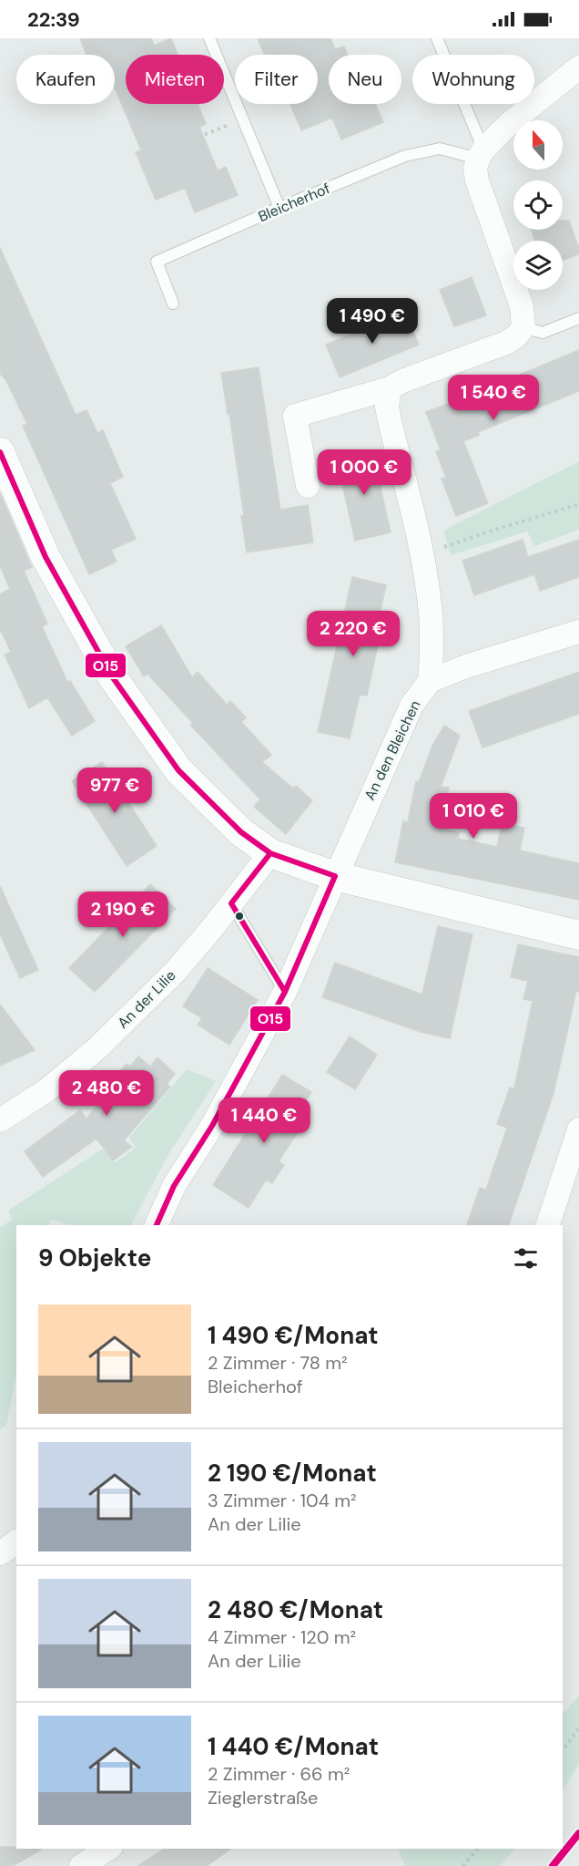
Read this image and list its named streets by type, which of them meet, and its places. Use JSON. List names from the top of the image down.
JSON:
{
  "streets": {
    "street": ["An den Bleichen", "An der Lilie"],
    "lane": ["Bleicherhof"]
  },
  "lines": ["transit line O15"],
  "north": "top",
  "page": {
    "status": "22:39",
    "chip": [
      "Kaufen",
      "Mieten",
      "Filter",
      "Neu",
      "Wohnung"
    ],
    "price": [
      "1 490 €",
      "1 540 €",
      "1 000 €",
      "2 220 €",
      "977 €",
      "1 010 €",
      "2 190 €",
      "2 480 €",
      "1 440 €"
    ],
    "heading": "9 Objekte",
    "list": [
      {
        "name": "1 490 €/Monat",
        "note": "2 Zimmer · 78 m² · Bleicherhof"
      },
      {
        "name": "2 190 €/Monat",
        "note": "3 Zimmer · 104 m² · An der Lilie"
      },
      {
        "name": "2 480 €/Monat",
        "note": "4 Zimmer · 120 m² · An der Lilie"
      },
      {
        "name": "1 440 €/Monat",
        "note": "2 Zimmer · 66 m² · Zieglerstraße"
      }
    ]
  }
}
